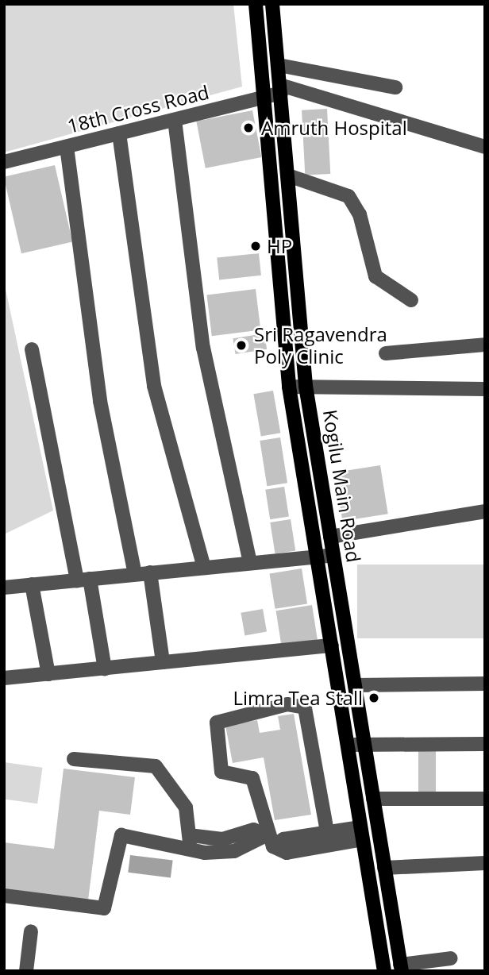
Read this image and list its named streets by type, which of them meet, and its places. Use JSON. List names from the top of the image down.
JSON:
{
  "streets": {
    "main road": ["Kogilu Main Road"],
    "street": ["18th Cross Road"]
  },
  "crossings": [
    ["18th Cross Road", "Kogilu Main Road"]
  ],
  "places": [
    "Amruth Hospital",
    "HP",
    "Sri Ragavendra Poly Clinic",
    "Limra Tea Stall"
  ]
}
